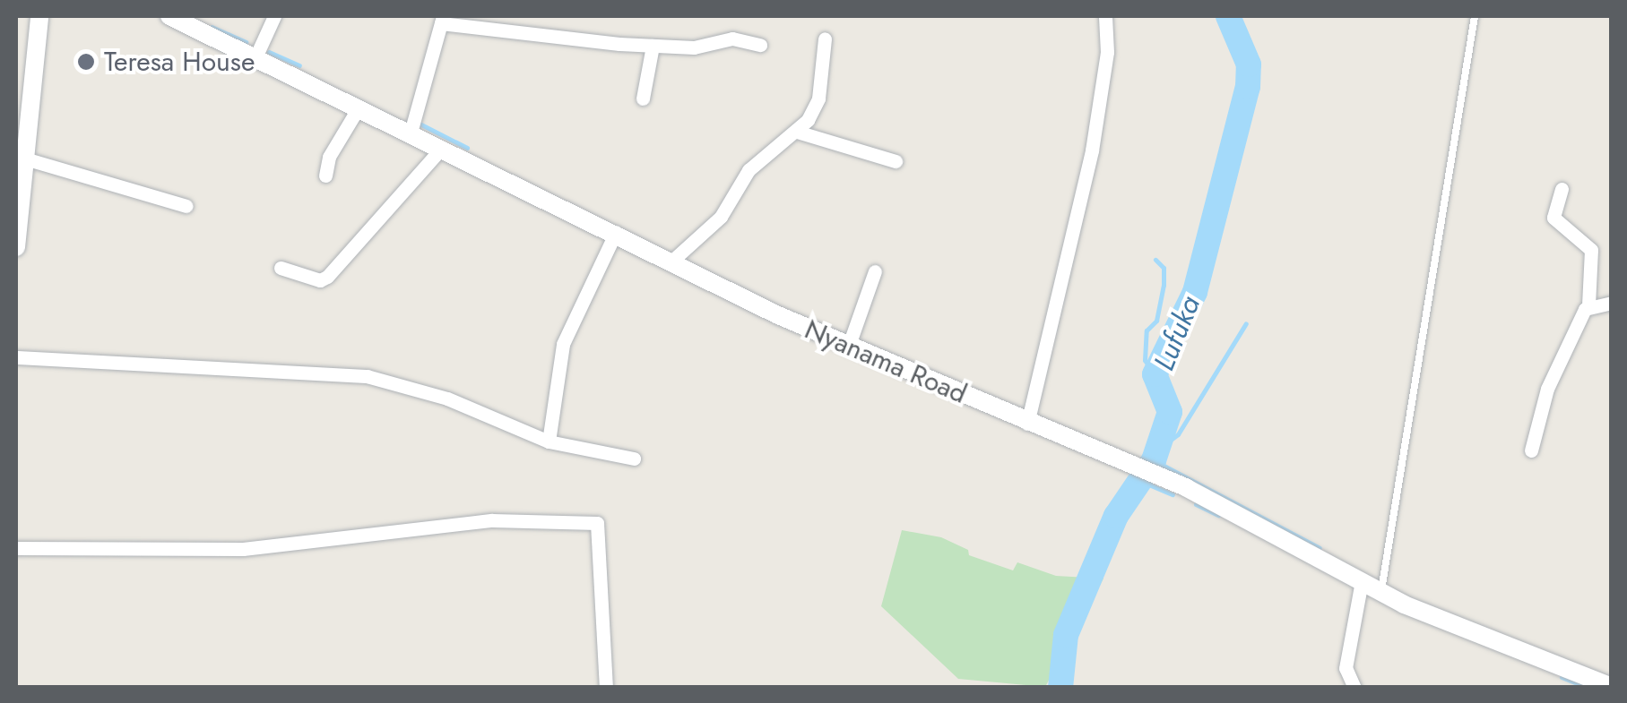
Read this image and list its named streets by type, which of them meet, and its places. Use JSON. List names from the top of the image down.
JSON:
{
  "streets": {
    "street": ["Nyanama Road"]
  },
  "water": ["Lufuka"],
  "places": ["Teresa House"]
}
